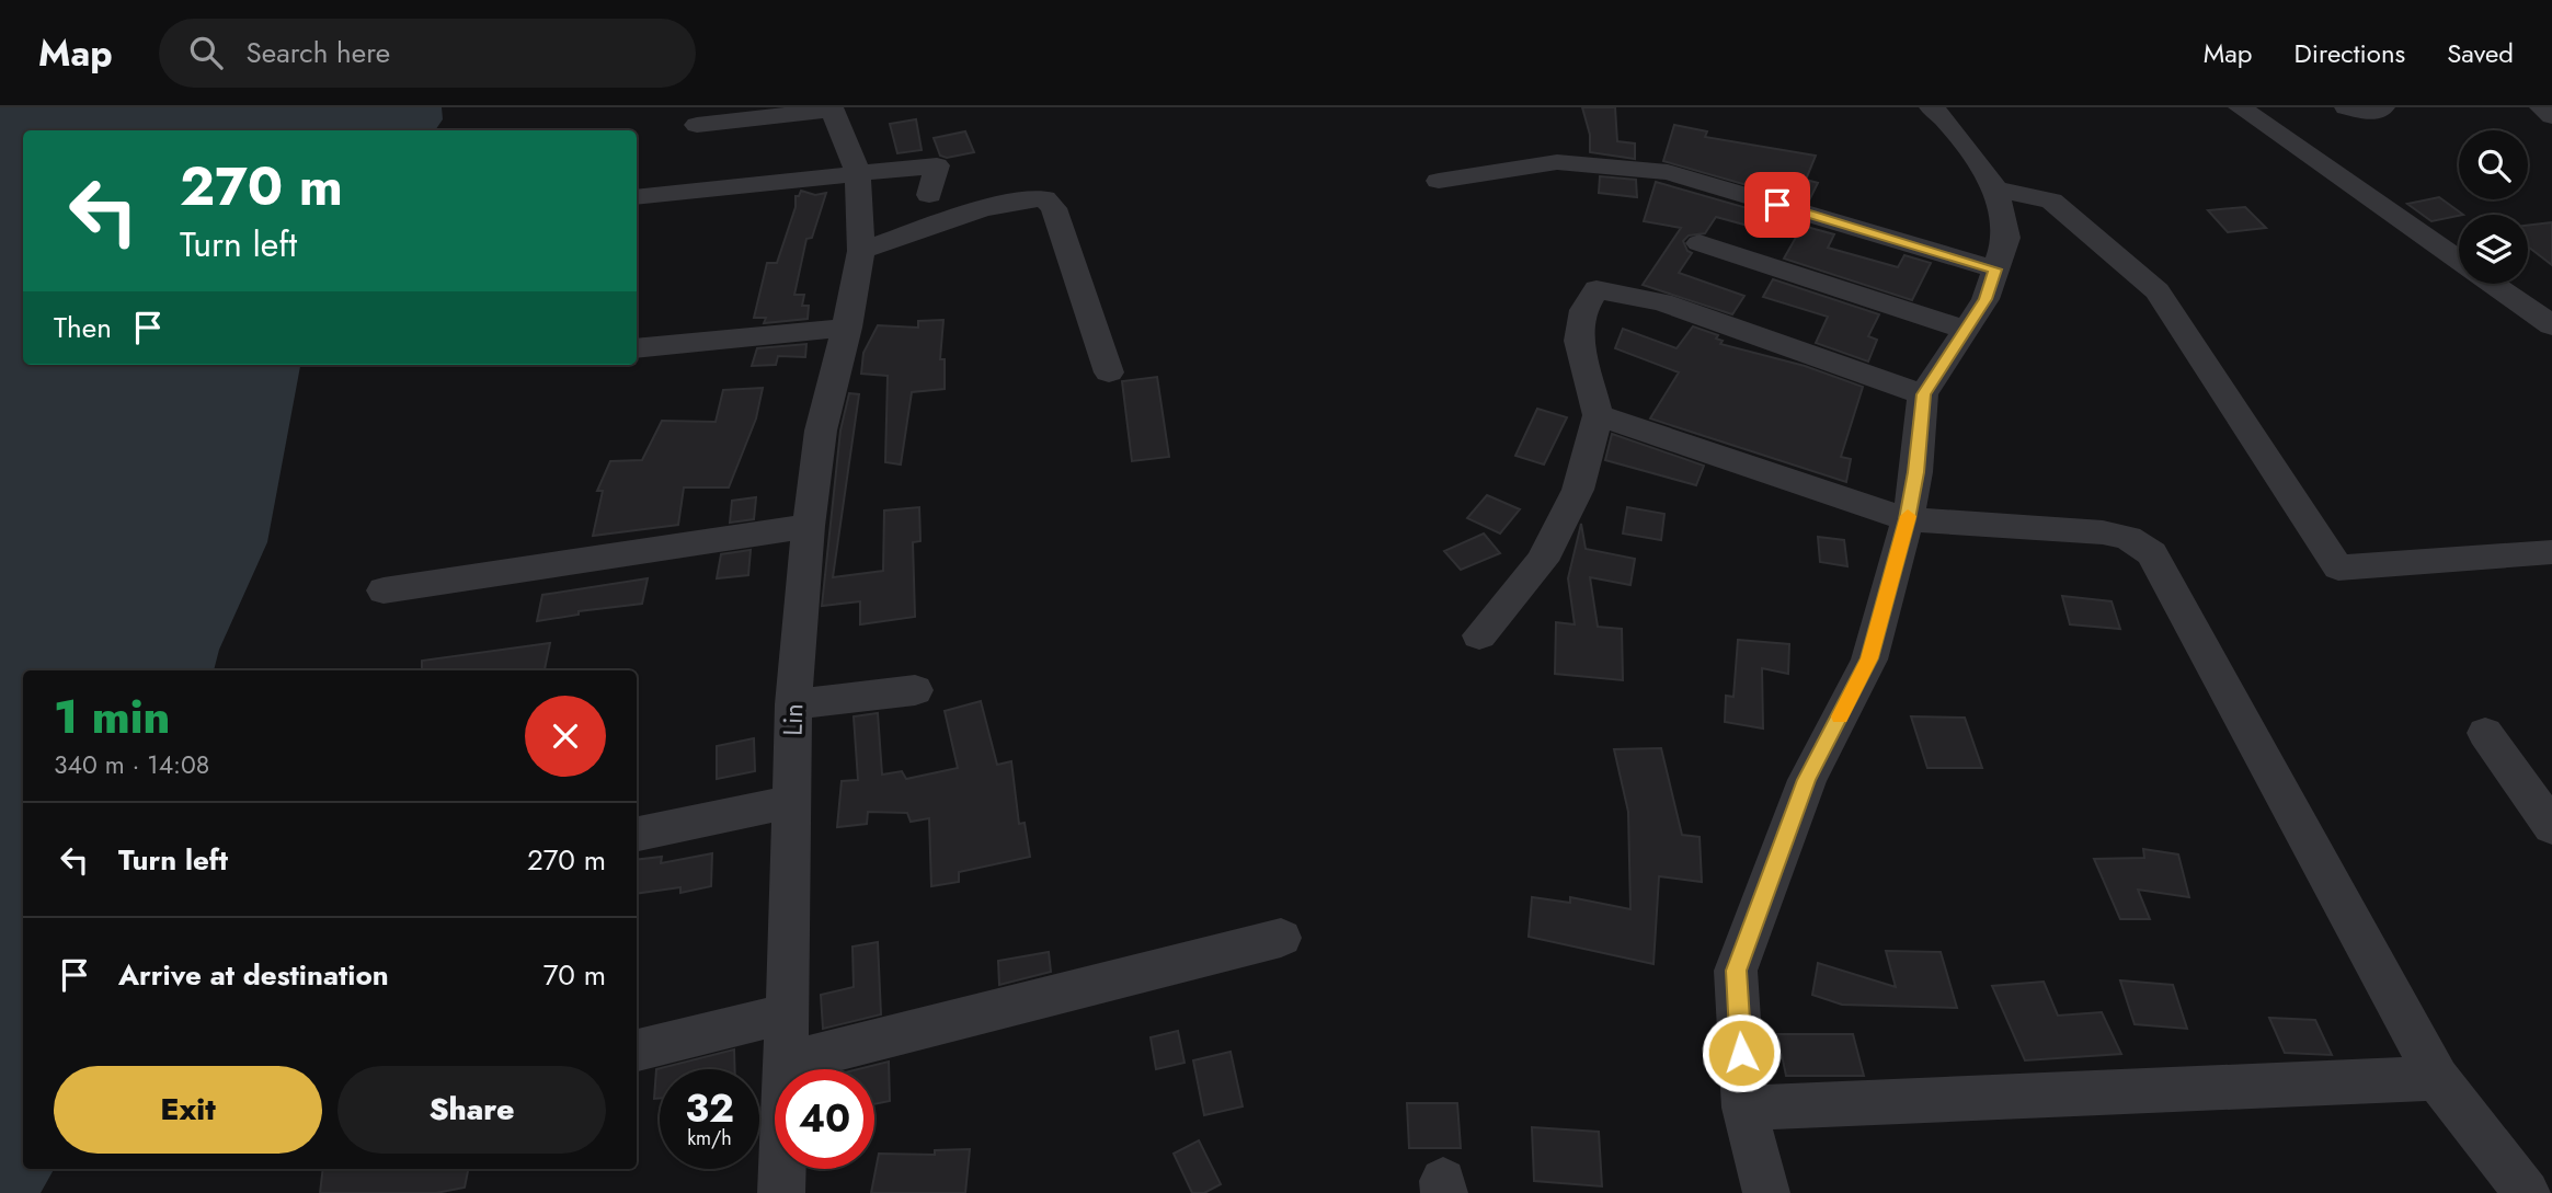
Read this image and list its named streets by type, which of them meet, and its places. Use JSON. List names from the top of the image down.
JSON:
{
  "streets": {
    "street": ["Lin"]
  },
  "page": {
    "header": "Map",
    "search": "Search here",
    "nav": ["Map", "Directions", "Saved"],
    "turn": ["270 m", "Turn left"],
    "then": "Then",
    "heading": ["1 min", "340 m · 14:08"],
    "list": [
      {
        "name": "Turn left",
        "value": "270 m"
      },
      {
        "name": "Arrive at destination",
        "value": "70 m"
      }
    ],
    "buttons": ["Exit", "Share"],
    "speed": "32 km/h",
    "limit": "40"
  }
}
